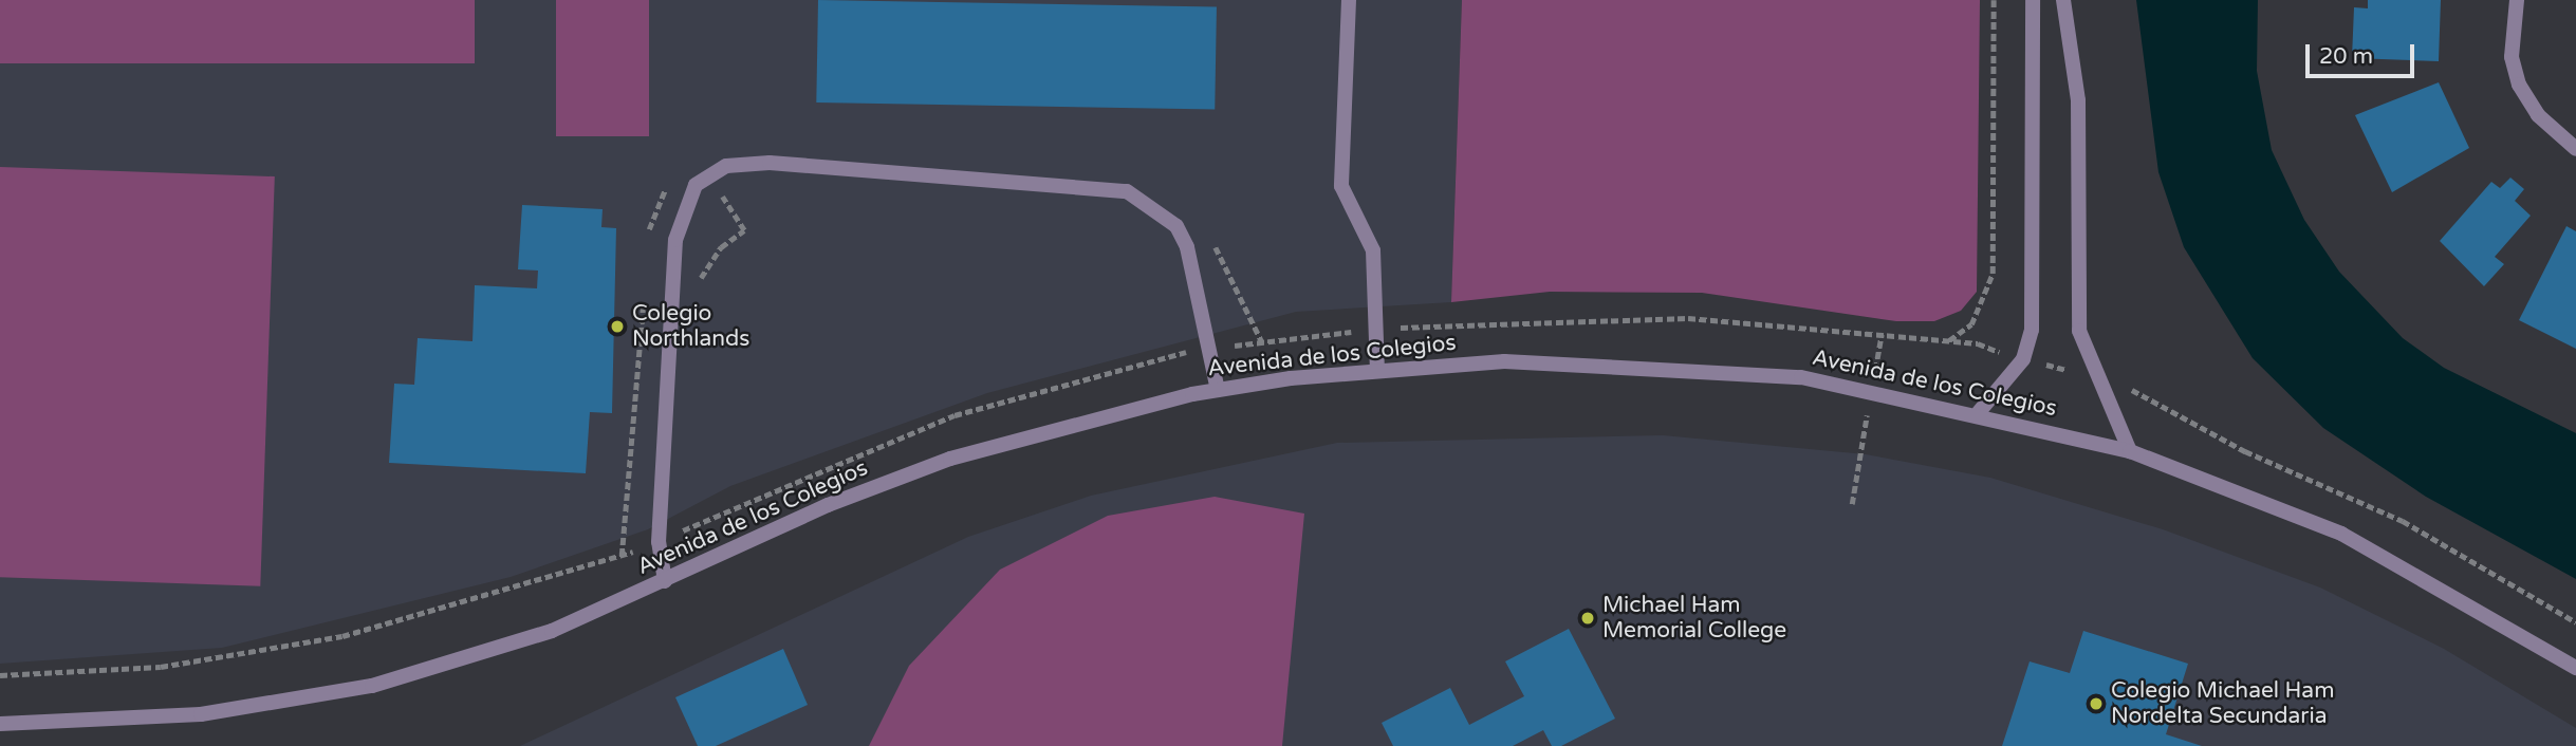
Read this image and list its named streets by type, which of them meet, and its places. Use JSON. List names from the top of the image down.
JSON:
{
  "streets": {
    "street": ["Avenida de los Colegios"]
  },
  "places": ["Colegio Northlands", "Michael Ham Memorial College", "Colegio Michael Ham Nordelta Secundaria"],
  "scale_bar": "20 m"
}
